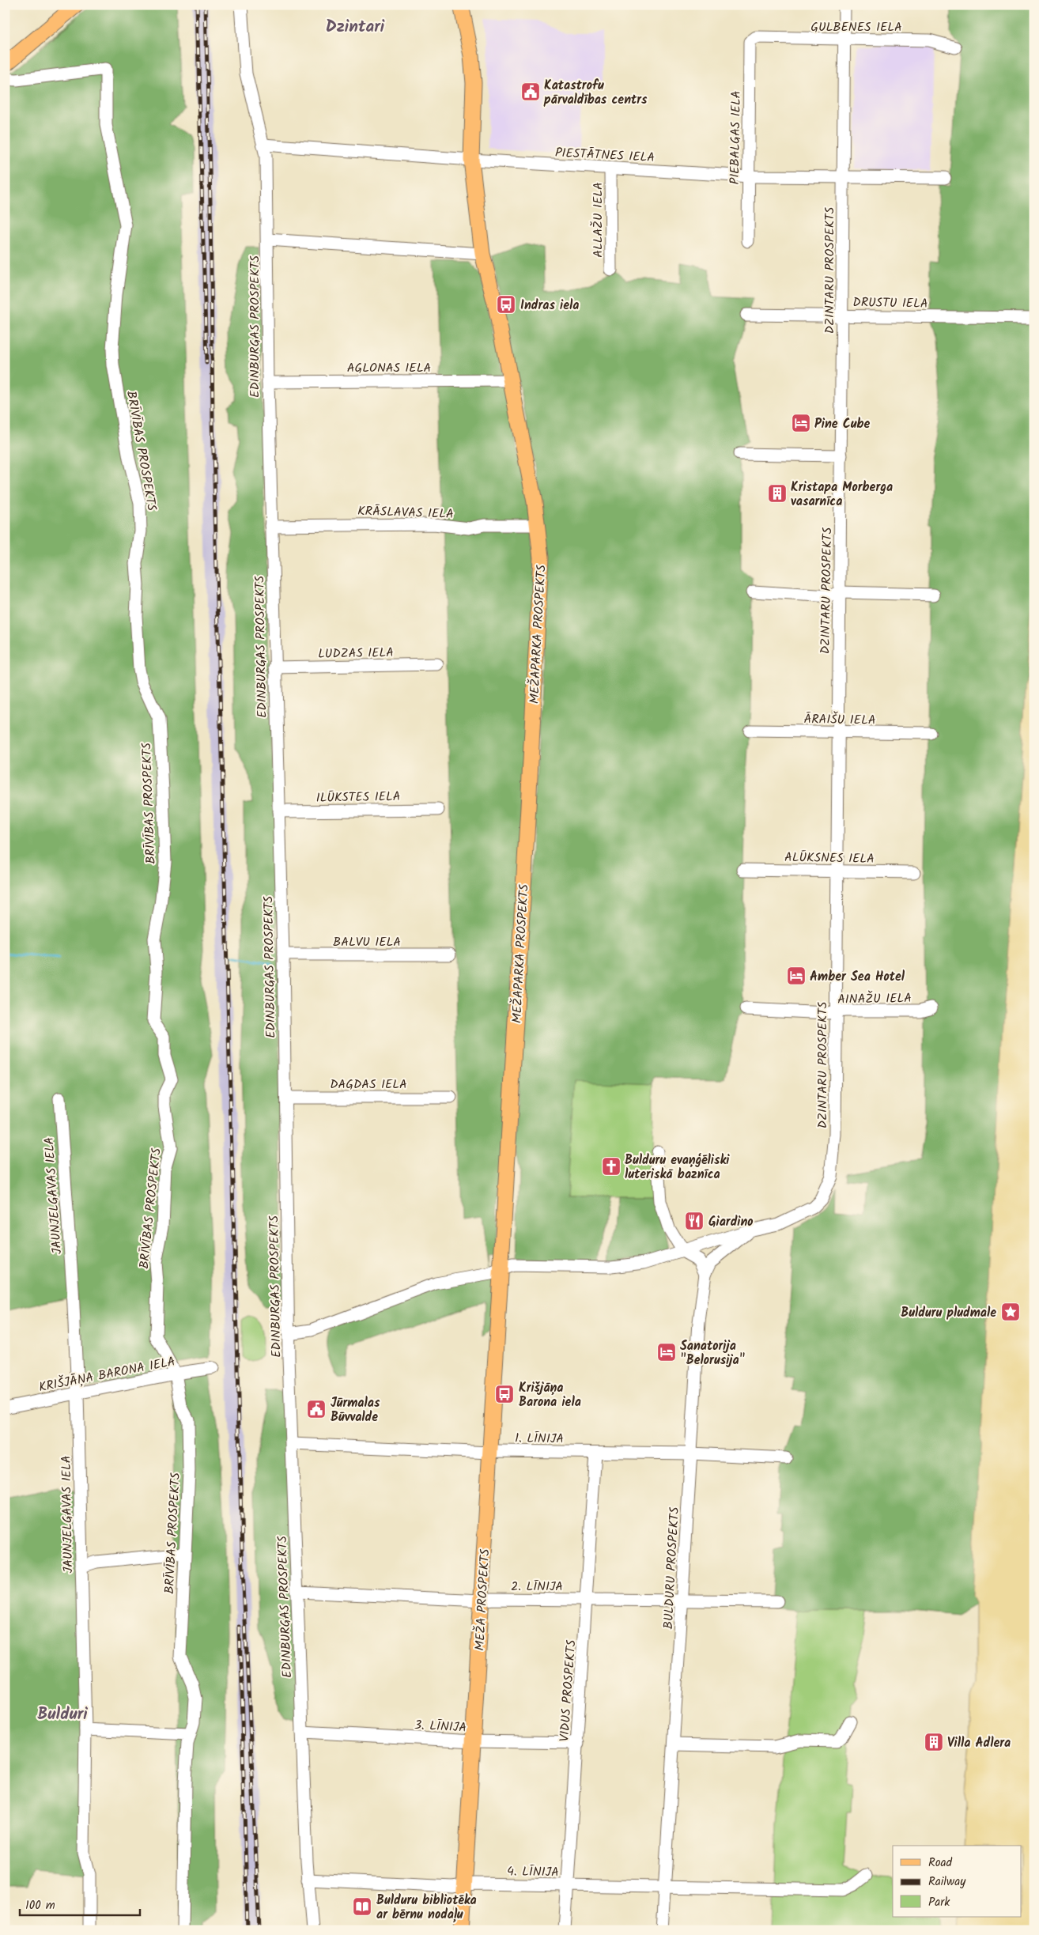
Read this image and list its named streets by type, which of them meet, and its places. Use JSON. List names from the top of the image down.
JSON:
{
  "streets": {
    "main road": ["MEŽAPARKA PROSPEKTS", "MEŽA PROSPEKTS"],
    "street": [
      "GULBENES IELA",
      "PIEBALGAS IELA",
      "PIESTĀTNES IELA",
      "ALLAŽU IELA",
      "DZINTARU PROSPEKTS",
      "DRUSTU IELA",
      "EDINBURGAS PROSPEKTS",
      "AGLONAS IELA",
      "BRĪVĪBAS PROSPEKTS",
      "KRĀSLAVAS IELA",
      "LUDZAS IELA",
      "ĀRAIŠU IELA",
      "ILŪKSTES IELA",
      "ALŪKSNES IELA",
      "BALVU IELA",
      "AINAŽU IELA",
      "DAGDAS IELA",
      "JAUNJELGAVAS IELA",
      "KRIŠJĀŅA BARONA IELA",
      "1. LĪNIJA",
      "BULDURU PROSPEKTS",
      "2. LĪNIJA",
      "VIDUS PROSPEKTS",
      "3. LĪNIJA",
      "4. LĪNIJA"
    ]
  },
  "crossings": [
    ["GULBENES IELA", "PIEBALGAS IELA"],
    ["GULBENES IELA", "DZINTARU PROSPEKTS"],
    ["PIEBALGAS IELA", "PIESTĀTNES IELA"],
    ["PIESTĀTNES IELA", "ALLAŽU IELA"],
    ["PIESTĀTNES IELA", "DZINTARU PROSPEKTS"],
    ["PIESTĀTNES IELA", "EDINBURGAS PROSPEKTS"],
    ["PIESTĀTNES IELA", "MEŽAPARKA PROSPEKTS"],
    ["DZINTARU PROSPEKTS", "DRUSTU IELA"],
    ["DZINTARU PROSPEKTS", "ĀRAIŠU IELA"],
    ["DZINTARU PROSPEKTS", "ALŪKSNES IELA"],
    ["DZINTARU PROSPEKTS", "AINAŽU IELA"],
    ["DZINTARU PROSPEKTS", "BULDURU PROSPEKTS"],
    ["EDINBURGAS PROSPEKTS", "AGLONAS IELA"],
    ["EDINBURGAS PROSPEKTS", "KRĀSLAVAS IELA"],
    ["EDINBURGAS PROSPEKTS", "LUDZAS IELA"],
    ["EDINBURGAS PROSPEKTS", "ILŪKSTES IELA"],
    ["EDINBURGAS PROSPEKTS", "BALVU IELA"],
    ["EDINBURGAS PROSPEKTS", "DAGDAS IELA"],
    ["EDINBURGAS PROSPEKTS", "1. LĪNIJA"],
    ["EDINBURGAS PROSPEKTS", "2. LĪNIJA"],
    ["EDINBURGAS PROSPEKTS", "3. LĪNIJA"],
    ["EDINBURGAS PROSPEKTS", "4. LĪNIJA"],
    ["AGLONAS IELA", "MEŽAPARKA PROSPEKTS"],
    ["BRĪVĪBAS PROSPEKTS", "KRIŠJĀŅA BARONA IELA"],
    ["KRĀSLAVAS IELA", "MEŽAPARKA PROSPEKTS"],
    ["MEŽAPARKA PROSPEKTS", "MEŽA PROSPEKTS"],
    ["JAUNJELGAVAS IELA", "KRIŠJĀŅA BARONA IELA"],
    ["1. LĪNIJA", "BULDURU PROSPEKTS"],
    ["1. LĪNIJA", "MEŽA PROSPEKTS"],
    ["1. LĪNIJA", "VIDUS PROSPEKTS"],
    ["BULDURU PROSPEKTS", "2. LĪNIJA"],
    ["BULDURU PROSPEKTS", "4. LĪNIJA"],
    ["2. LĪNIJA", "MEŽA PROSPEKTS"],
    ["2. LĪNIJA", "VIDUS PROSPEKTS"],
    ["MEŽA PROSPEKTS", "3. LĪNIJA"],
    ["MEŽA PROSPEKTS", "4. LĪNIJA"],
    ["VIDUS PROSPEKTS", "3. LĪNIJA"],
    ["VIDUS PROSPEKTS", "4. LĪNIJA"]
  ],
  "districts": ["Dzintari", "Bulduri"],
  "places": {
    "public building": ["Katastrofu pārvaldības centrs", "Jūrmalas Būvvalde"],
    "bus stop": ["Indras iela", "Krišjāņa Barona iela"],
    "hotel": ["Pine Cube", "Amber Sea Hotel", "Sanatorija \"Belorusija\""],
    "building": ["Kristapa Morberga vasarnīca", "Villa Adlera"],
    "church": ["Bulduru evaņģēliski luteriskā baznīca"],
    "restaurant": ["Giardino"],
    "place": ["Bulduru pludmale"],
    "library": ["Bulduru bibliotēka ar bērnu nodaļu"]
  },
  "legend": ["Road", "Railway", "Park"],
  "scale_bar": "100 m"
}
